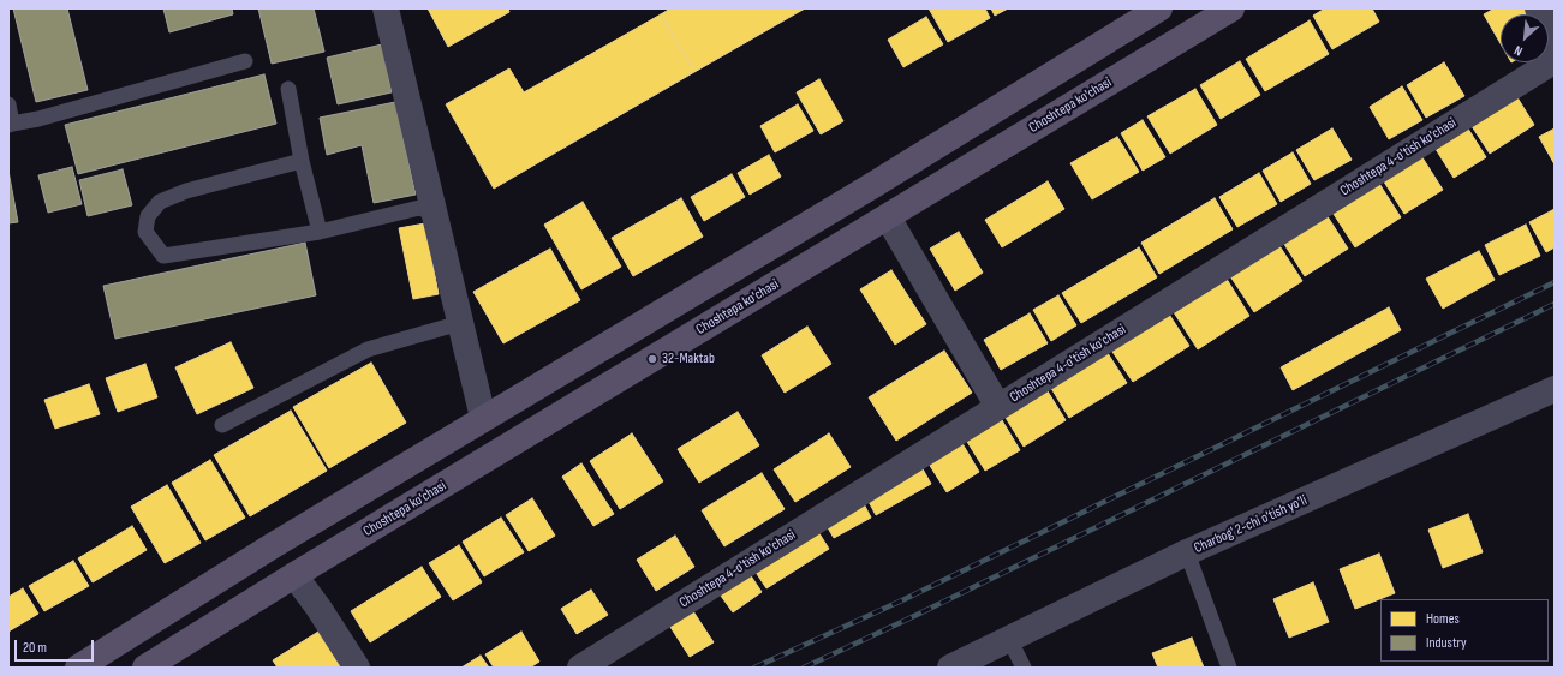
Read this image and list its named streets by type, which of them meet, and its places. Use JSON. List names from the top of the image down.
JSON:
{
  "streets": {
    "main road": ["Choshtepa ko'chasi"],
    "street": ["Choshtepa 4-o'tish ko'chasi", "Charbog' 2-chi o'tish yo'li"]
  },
  "places": ["32-Maktab"],
  "legend": ["Homes", "Industry"],
  "scale_bar": "20 m",
  "north": "bottom left"
}
